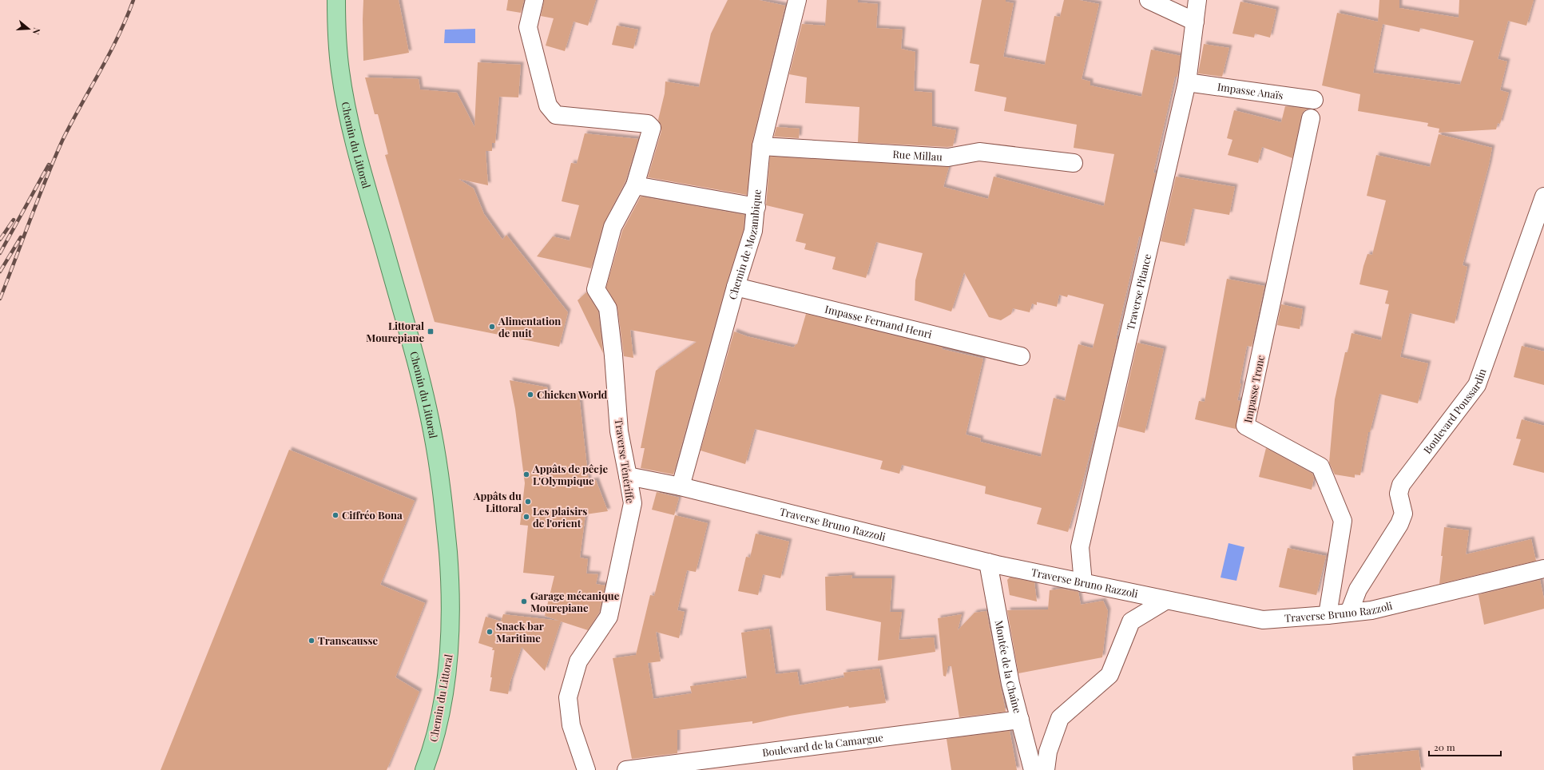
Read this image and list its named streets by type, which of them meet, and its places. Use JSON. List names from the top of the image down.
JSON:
{
  "streets": {
    "main road": ["Chemin du Littoral"],
    "street": [
      "Impasse Anaïs",
      "Rue Millau",
      "Chemin de Mozambique",
      "Traverse Pitance",
      "Impasse Fernand Henri",
      "Impasse Tronc",
      "Boulevard Poussardin",
      "Traverse Ténériffe",
      "Traverse Bruno Razzoli",
      "Montée de la Chaîne",
      "Boulevard de la Camargue"
    ]
  },
  "crossings": [
    ["Impasse Anaïs", "Traverse Pitance"],
    ["Rue Millau", "Chemin de Mozambique"],
    ["Chemin de Mozambique", "Impasse Fernand Henri"],
    ["Chemin de Mozambique", "Traverse Bruno Razzoli"],
    ["Traverse Pitance", "Traverse Bruno Razzoli"],
    ["Impasse Tronc", "Traverse Bruno Razzoli"],
    ["Boulevard Poussardin", "Traverse Bruno Razzoli"],
    ["Traverse Ténériffe", "Traverse Bruno Razzoli"],
    ["Traverse Bruno Razzoli", "Montée de la Chaîne"],
    ["Montée de la Chaîne", "Boulevard de la Camargue"]
  ],
  "places": {
    "other": [
      "Alimentation de nuit",
      "Chicken World",
      "Appâts de pêcje L'Olympique",
      "Appâts du Littoral",
      "Ciffréo Bona",
      "Les plaisirs de l'orient",
      "Garage mécanique Mourepiane",
      "Snack bar Maritime",
      "Transcausse"
    ],
    "transit": ["Littoral Mourepiane"]
  },
  "scale_bar": "20 m",
  "north": "right"
}
